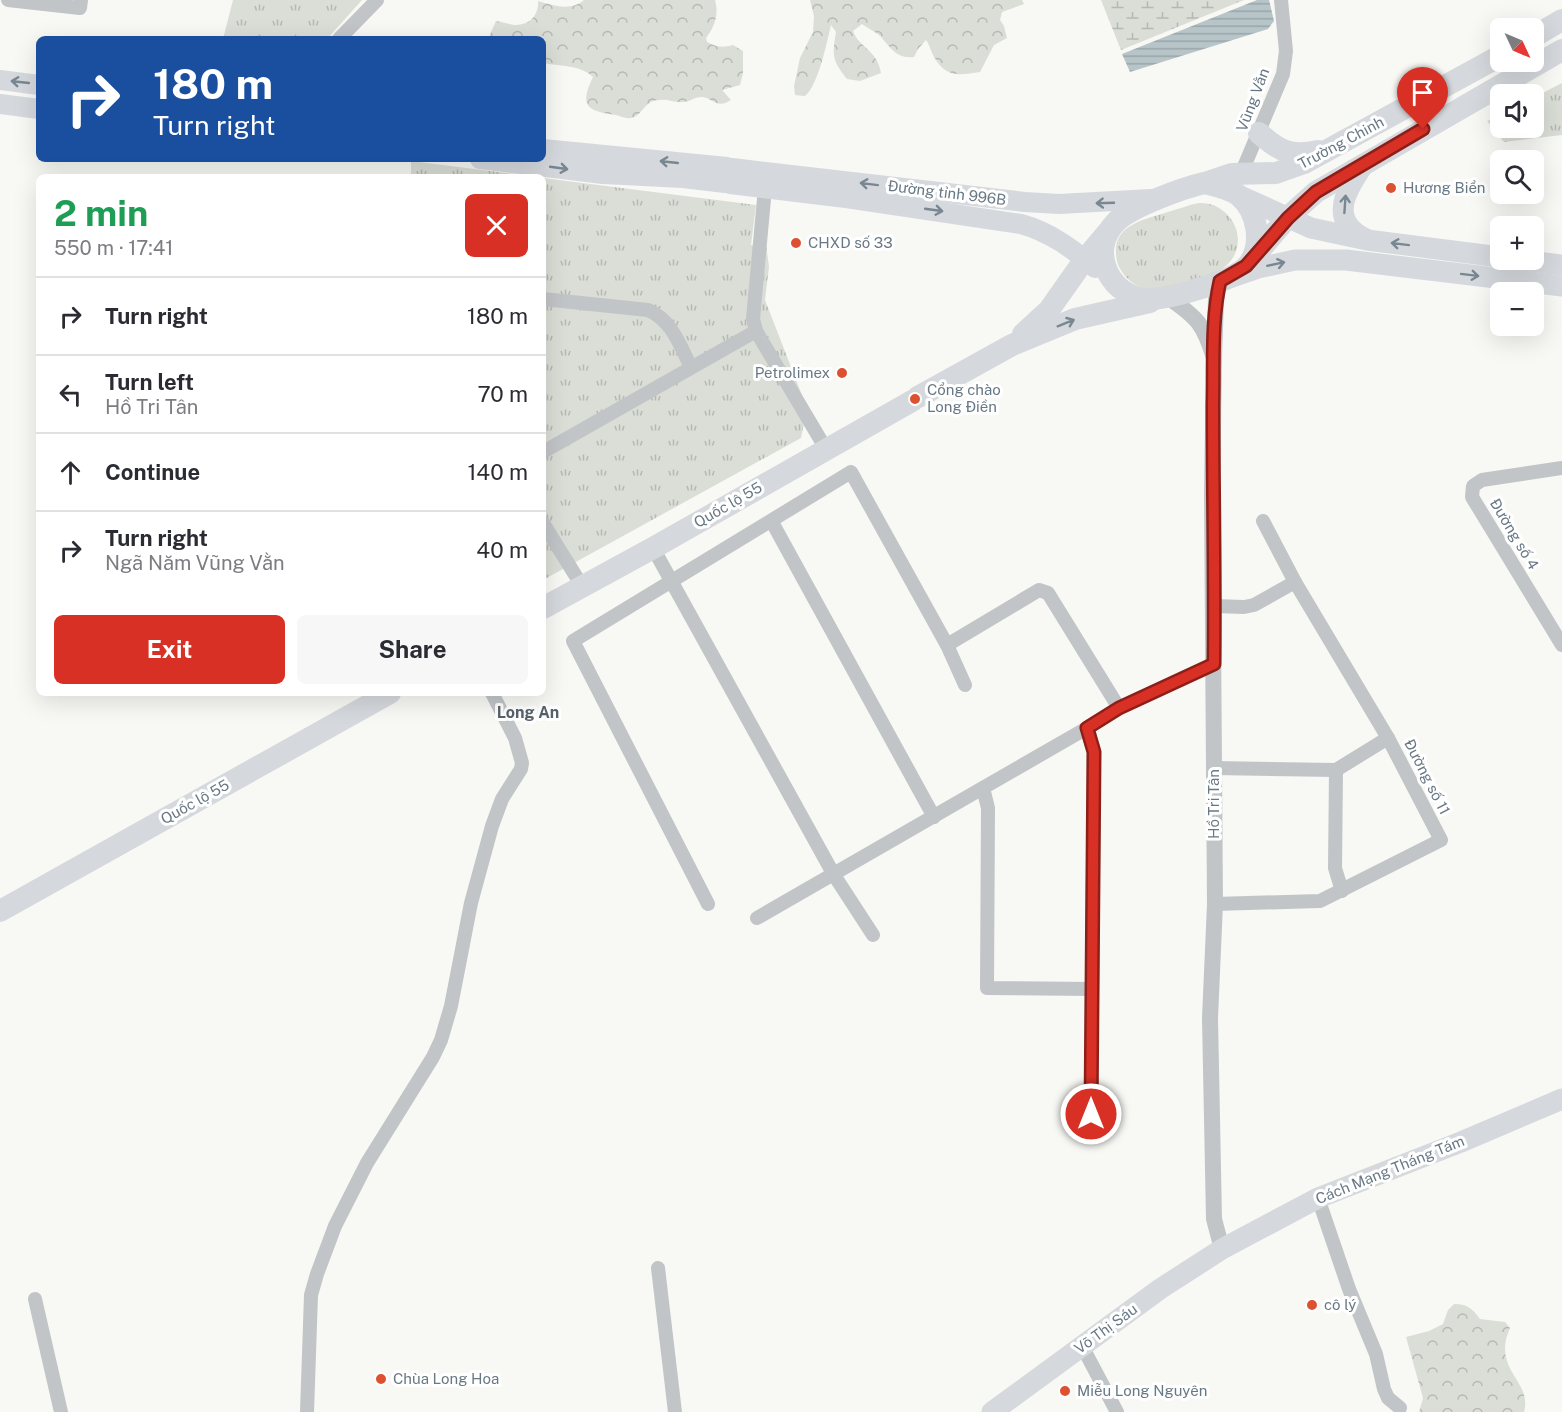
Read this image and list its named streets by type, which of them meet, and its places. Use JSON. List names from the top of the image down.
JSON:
{
  "streets": {
    "highway": ["Trường Chinh", "Quốc lộ 55"],
    "main road": ["Đường tỉnh 996B", "Cách Mạng Tháng Tám", "Võ Thị Sáu"],
    "street": [
      "Vũng Vằn",
      "Đường số 4",
      "Đường số 11",
      "Hồ Tri Tân"
    ]
  },
  "crossings": [
    ["Vũng Vằn", "Trường Chinh"],
    ["Vũng Vằn", "Đường tỉnh 996B"],
    ["Vũng Vằn", "Quốc lộ 55"],
    ["Vũng Vằn", "Hồ Tri Tân"],
    ["Trường Chinh", "Đường tỉnh 996B"],
    ["Trường Chinh", "Quốc lộ 55"],
    ["Trường Chinh", "Hồ Tri Tân"],
    ["Đường tỉnh 996B", "Quốc lộ 55"],
    ["Đường tỉnh 996B", "Hồ Tri Tân"],
    ["Quốc lộ 55", "Hồ Tri Tân"],
    ["Đường số 11", "Hồ Tri Tân"],
    ["Hồ Tri Tân", "Cách Mạng Tháng Tám"],
    ["Hồ Tri Tân", "Võ Thị Sáu"],
    ["Cách Mạng Tháng Tám", "Võ Thị Sáu"]
  ],
  "districts": ["Long An"],
  "places": [
    "Hương Biển",
    "CHXD số 33",
    "Petrolimex",
    "Cổng chào Long Điền",
    "cô lý",
    "Chùa Long Hoa",
    "Miễu Long Nguyên"
  ],
  "north": "bottom right",
  "page": {
    "map_buttons": ["+", "−"],
    "turn": ["180 m", "Turn right"],
    "heading": ["2 min", "550 m · 17:41"],
    "list": [
      {
        "name": "Turn right",
        "value": "180 m"
      },
      {
        "name": "Turn left",
        "note": "Hồ Tri Tân",
        "value": "70 m"
      },
      {
        "name": "Continue",
        "value": "140 m"
      },
      {
        "name": "Turn right",
        "note": "Ngã Năm Vũng Vằn",
        "value": "40 m"
      }
    ],
    "buttons": ["Exit", "Share"]
  }
}
